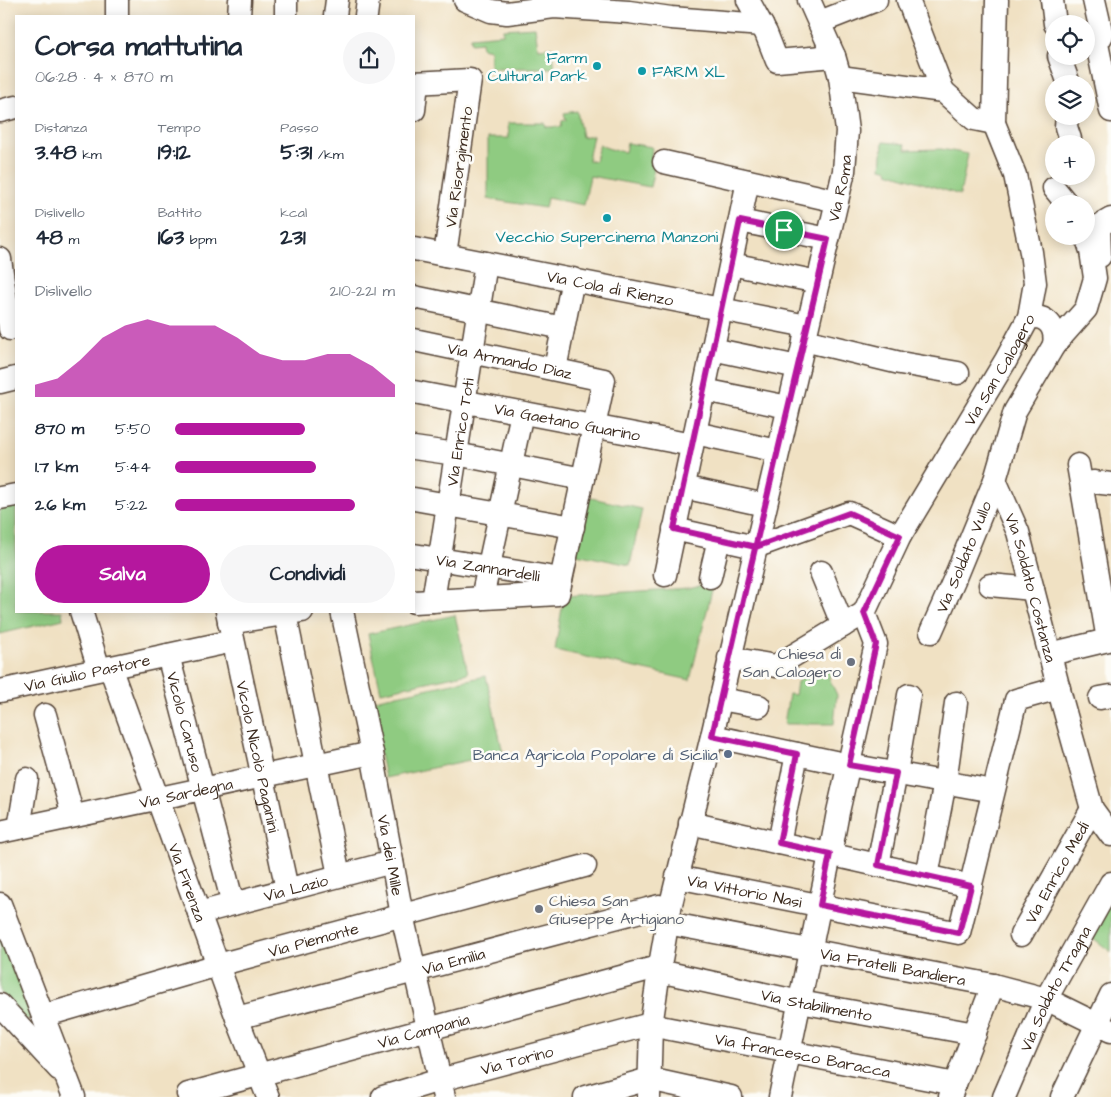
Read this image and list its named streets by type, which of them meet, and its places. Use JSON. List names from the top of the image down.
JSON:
{
  "streets": {
    "street": [
      "Via Risorgimento",
      "Via Roma",
      "Via Cola di Rienzo",
      "Via Armando Diaz",
      "Via San Calogero",
      "Via Gaetano Guarino",
      "Via Enrico Toti",
      "Via Soldato Vullo",
      "Via Zannardelli",
      "Via Soldato Costanza",
      "Via Giulio Pastore",
      "Vicolo Caruso",
      "Vicolo Nicolò Paganini",
      "Via Sardegna",
      "Via dei Mille",
      "Via Enrico Medi",
      "Via Firenza",
      "Via Lazio",
      "Via Vittorio Nasi",
      "Via Piemonte",
      "Via Emilia",
      "Via Fratelli Bandiera",
      "Via Soldato Tragna",
      "Via Stabilimento",
      "Via Campania",
      "Via francesco Baracca",
      "Via Torino"
    ]
  },
  "crossings": [
    ["Via Risorgimento", "Via Cola di Rienzo"],
    ["Via Roma", "Via Cola di Rienzo"],
    ["Via Roma", "Via Gaetano Guarino"],
    ["Via Roma", "Via Vittorio Nasi"],
    ["Via Roma", "Via Emilia"],
    ["Via Roma", "Via Fratelli Bandiera"],
    ["Via Roma", "Via Stabilimento"],
    ["Via Roma", "Via Campania"],
    ["Via Roma", "Via francesco Baracca"],
    ["Via Roma", "Via Torino"],
    ["Via Cola di Rienzo", "Via Enrico Toti"],
    ["Via Armando Diaz", "Via Gaetano Guarino"],
    ["Via Armando Diaz", "Via Enrico Toti"],
    ["Via Gaetano Guarino", "Via Enrico Toti"],
    ["Via Enrico Toti", "Via Zannardelli"],
    ["Via Soldato Vullo", "Via Soldato Costanza"],
    ["Via Soldato Costanza", "Via Enrico Medi"],
    ["Via Giulio Pastore", "Vicolo Caruso"],
    ["Via Giulio Pastore", "Vicolo Nicolò Paganini"],
    ["Via Giulio Pastore", "Via Firenza"],
    ["Vicolo Caruso", "Via Sardegna"],
    ["Vicolo Caruso", "Via Lazio"],
    ["Vicolo Nicolò Paganini", "Via Sardegna"],
    ["Vicolo Nicolò Paganini", "Via Lazio"],
    ["Via Sardegna", "Via dei Mille"],
    ["Via Sardegna", "Via Firenza"],
    ["Via dei Mille", "Via Lazio"],
    ["Via dei Mille", "Via Piemonte"],
    ["Via dei Mille", "Via Emilia"],
    ["Via dei Mille", "Via Campania"],
    ["Via dei Mille", "Via Torino"],
    ["Via Firenza", "Via Lazio"],
    ["Via Firenza", "Via Piemonte"],
    ["Via Firenza", "Via Emilia"],
    ["Via Firenza", "Via Campania"],
    ["Via Emilia", "Via Fratelli Bandiera"],
    ["Via Fratelli Bandiera", "Via Soldato Tragna"],
    ["Via Stabilimento", "Via Campania"],
    ["Via francesco Baracca", "Via Torino"]
  ],
  "places": [
    "Farm Cultural Park",
    "FARM XL",
    "Vecchio Supercinema Manzoni",
    "Chiesa di San Calogero",
    "Banca Agricola Popolare di Sicilia",
    "Chiesa San Giuseppe Artigiano"
  ],
  "page": {
    "map_buttons": ["+", "−"],
    "heading": ["Corsa mattutina", "06:28 · 4 × 870 m"],
    "stats": [
      ["Distanza", "3.48 km"],
      ["Tempo", "19:12"],
      ["Passo", "5:31 /km"],
      ["Dislivello", "48 m"],
      ["Battito", "163 bpm"],
      ["kcal", "231"]
    ],
    "chart": ["Dislivello", "210–221 m"],
    "list": [
      {
        "name": "870 m",
        "note": "5:50"
      },
      {
        "name": "1.7 km",
        "note": "5:44"
      },
      {
        "name": "2.6 km",
        "note": "5:22"
      }
    ],
    "buttons": ["Salva", "Condividi"]
  }
}
